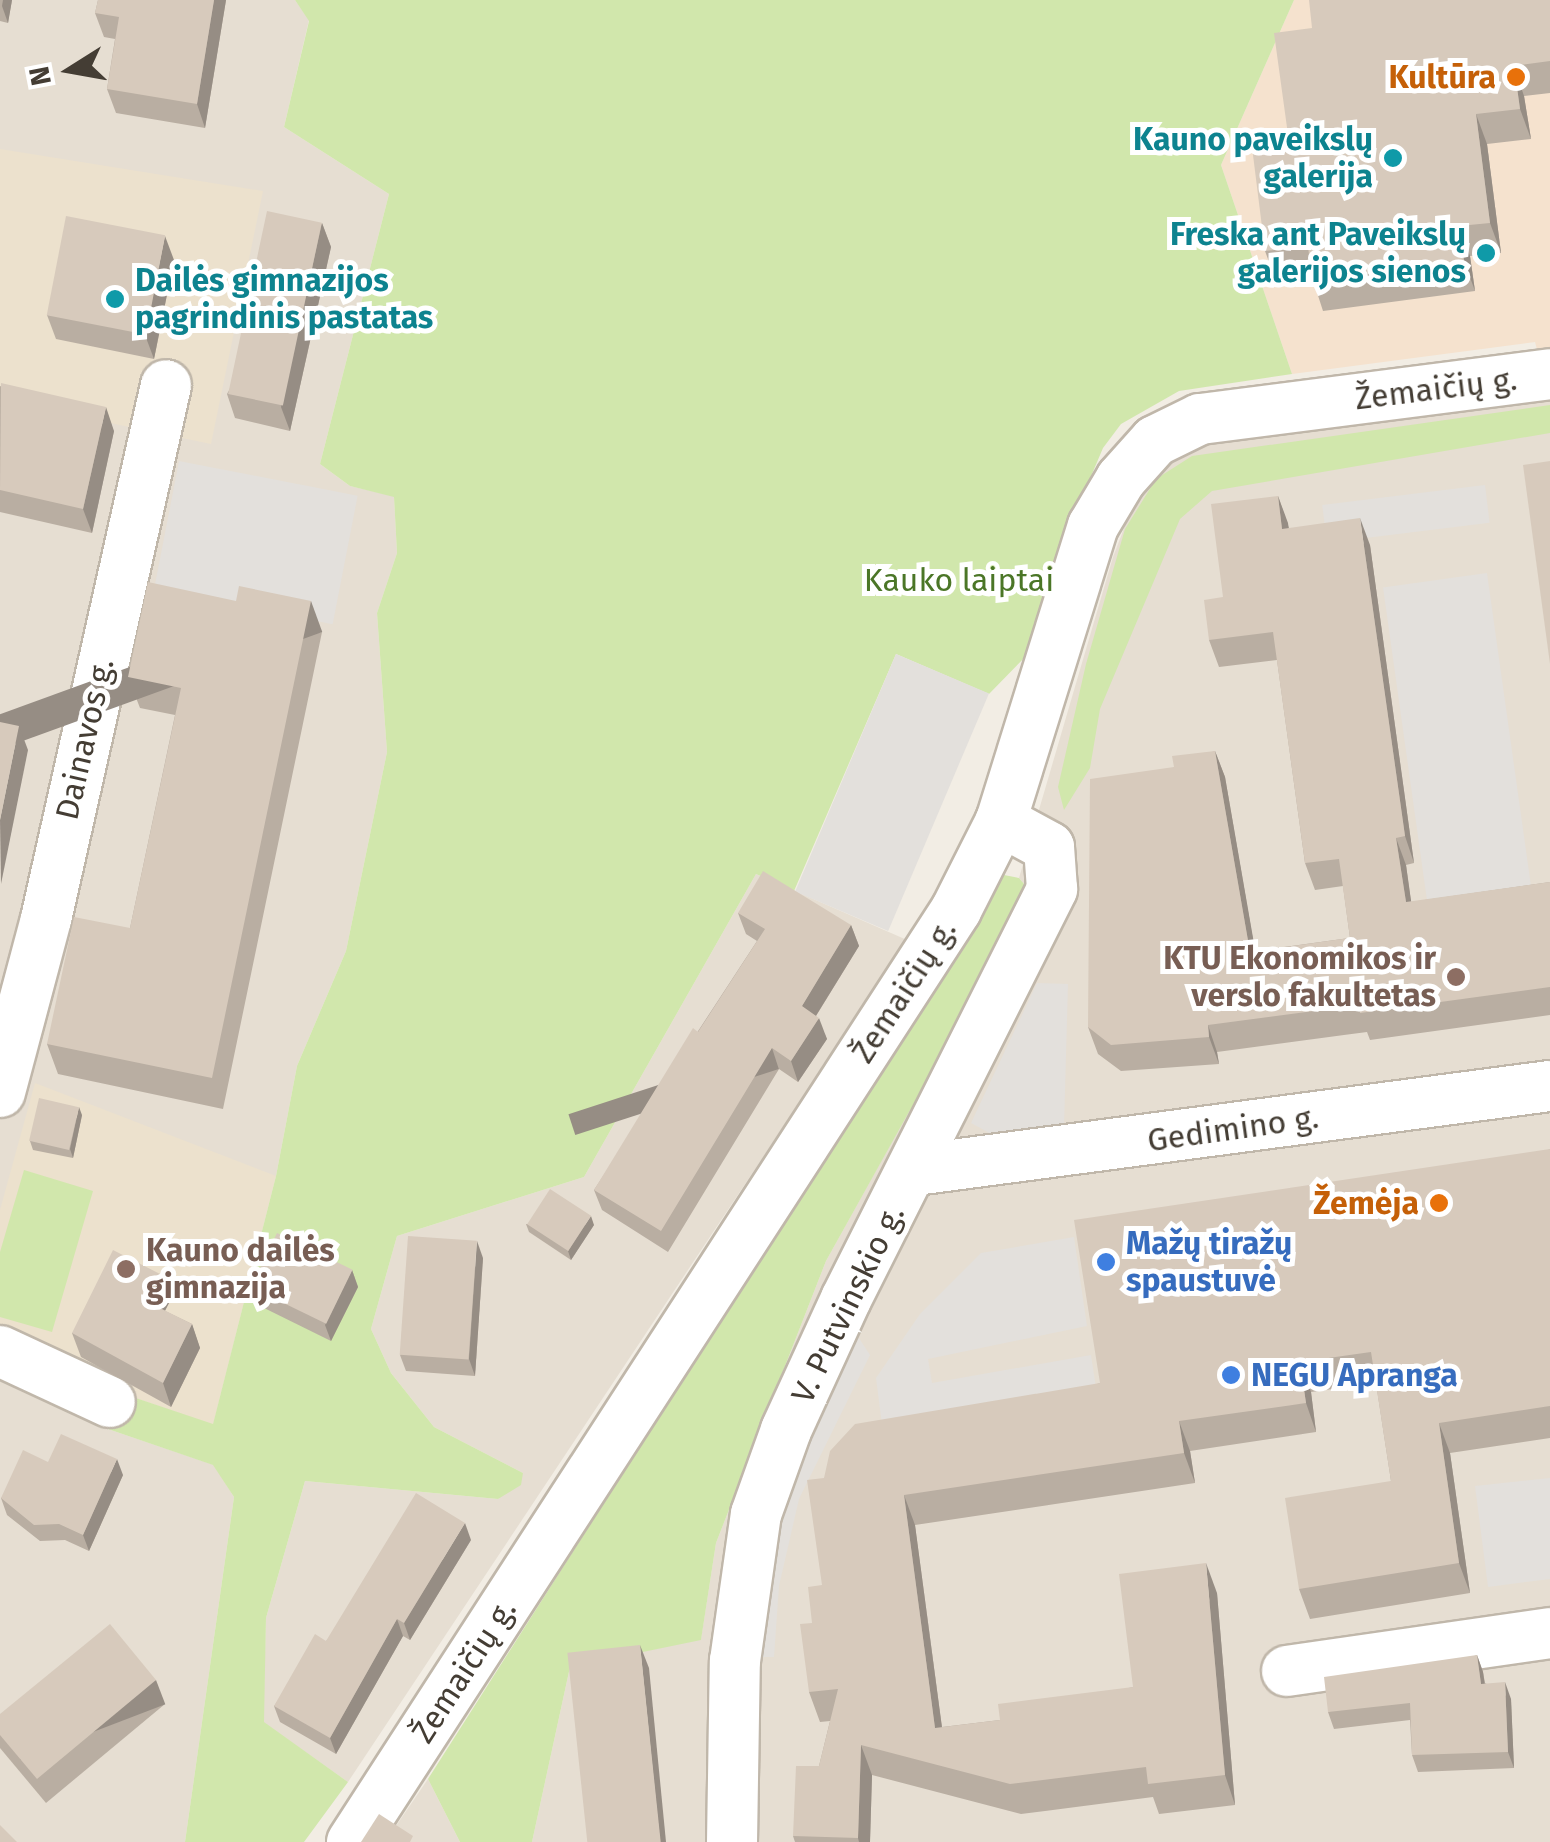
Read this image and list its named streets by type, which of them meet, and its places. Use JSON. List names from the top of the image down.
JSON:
{
  "streets": {
    "street": [
      "Žemaičių g.",
      "Dainavos g.",
      "Gedimino g.",
      "V. Putvinskio g."
    ]
  },
  "crossings": [
    ["Žemaičių g.", "V. Putvinskio g."],
    ["Gedimino g.", "V. Putvinskio g."]
  ],
  "parks": ["Kauko laiptai"],
  "places": [
    "Kultūra",
    "Kauno paveikslų galerija",
    "Freska ant Paveikslų galerijos sienos",
    "Dailės gimnazijos pagrindinis pastatas",
    "KTU Ekonomikos ir verslo fakultetas",
    "Žemėja",
    "Mažų tiražų spaustuvė",
    "Kauno dailės gimnazija",
    "NEGU Apranga"
  ],
  "north": "left"
}
